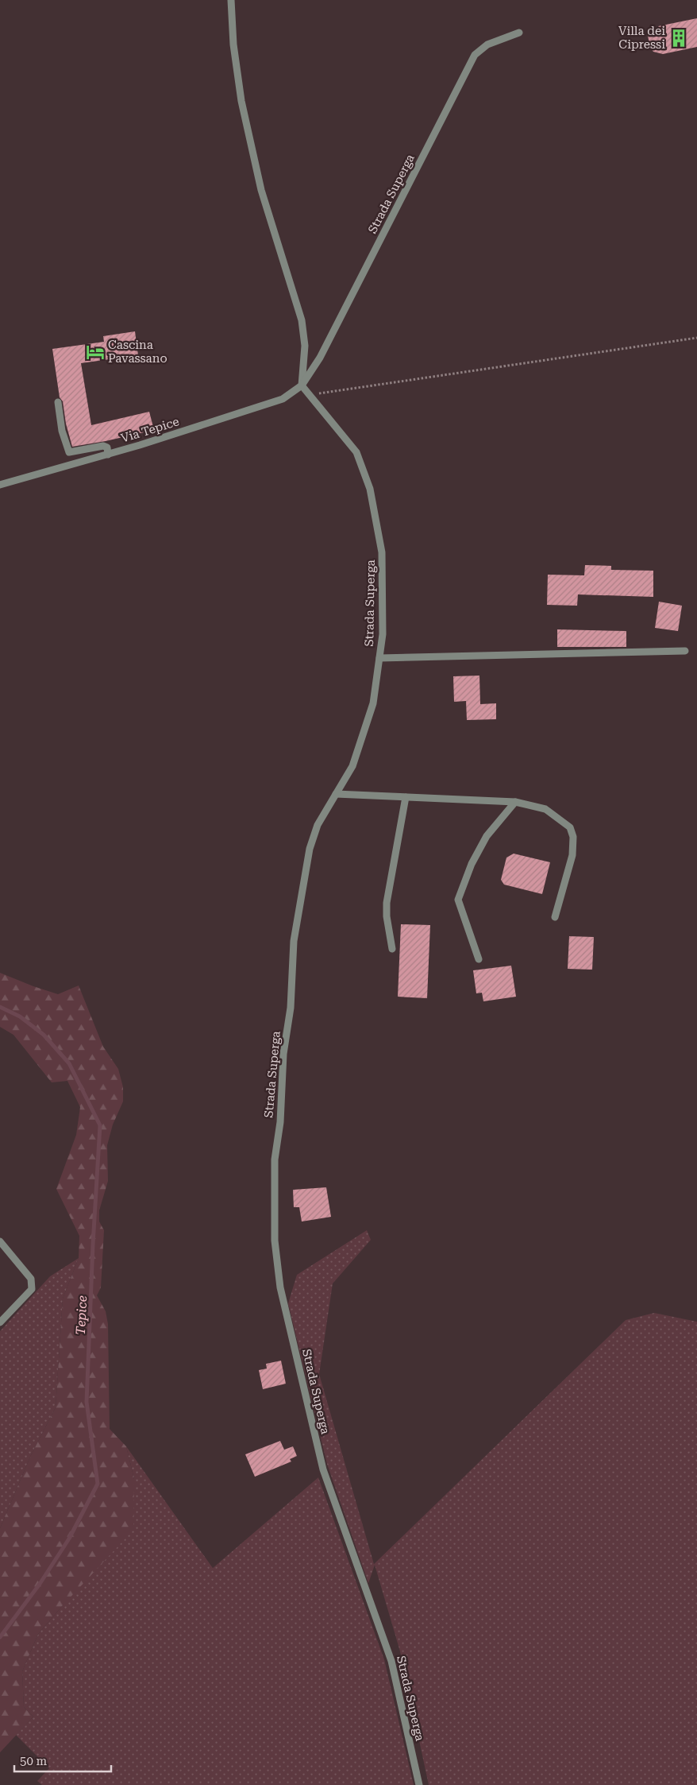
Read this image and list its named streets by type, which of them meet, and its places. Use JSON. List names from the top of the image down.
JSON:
{
  "streets": {
    "street": ["Strada Superga", "Via Tepice"]
  },
  "crossings": [
    ["Strada Superga", "Via Tepice"]
  ],
  "water": ["Tepice"],
  "places": {
    "building": ["Villa dei Cipressi"],
    "hotel": ["Cascina Pavassano"]
  },
  "scale_bar": "50 m"
}
